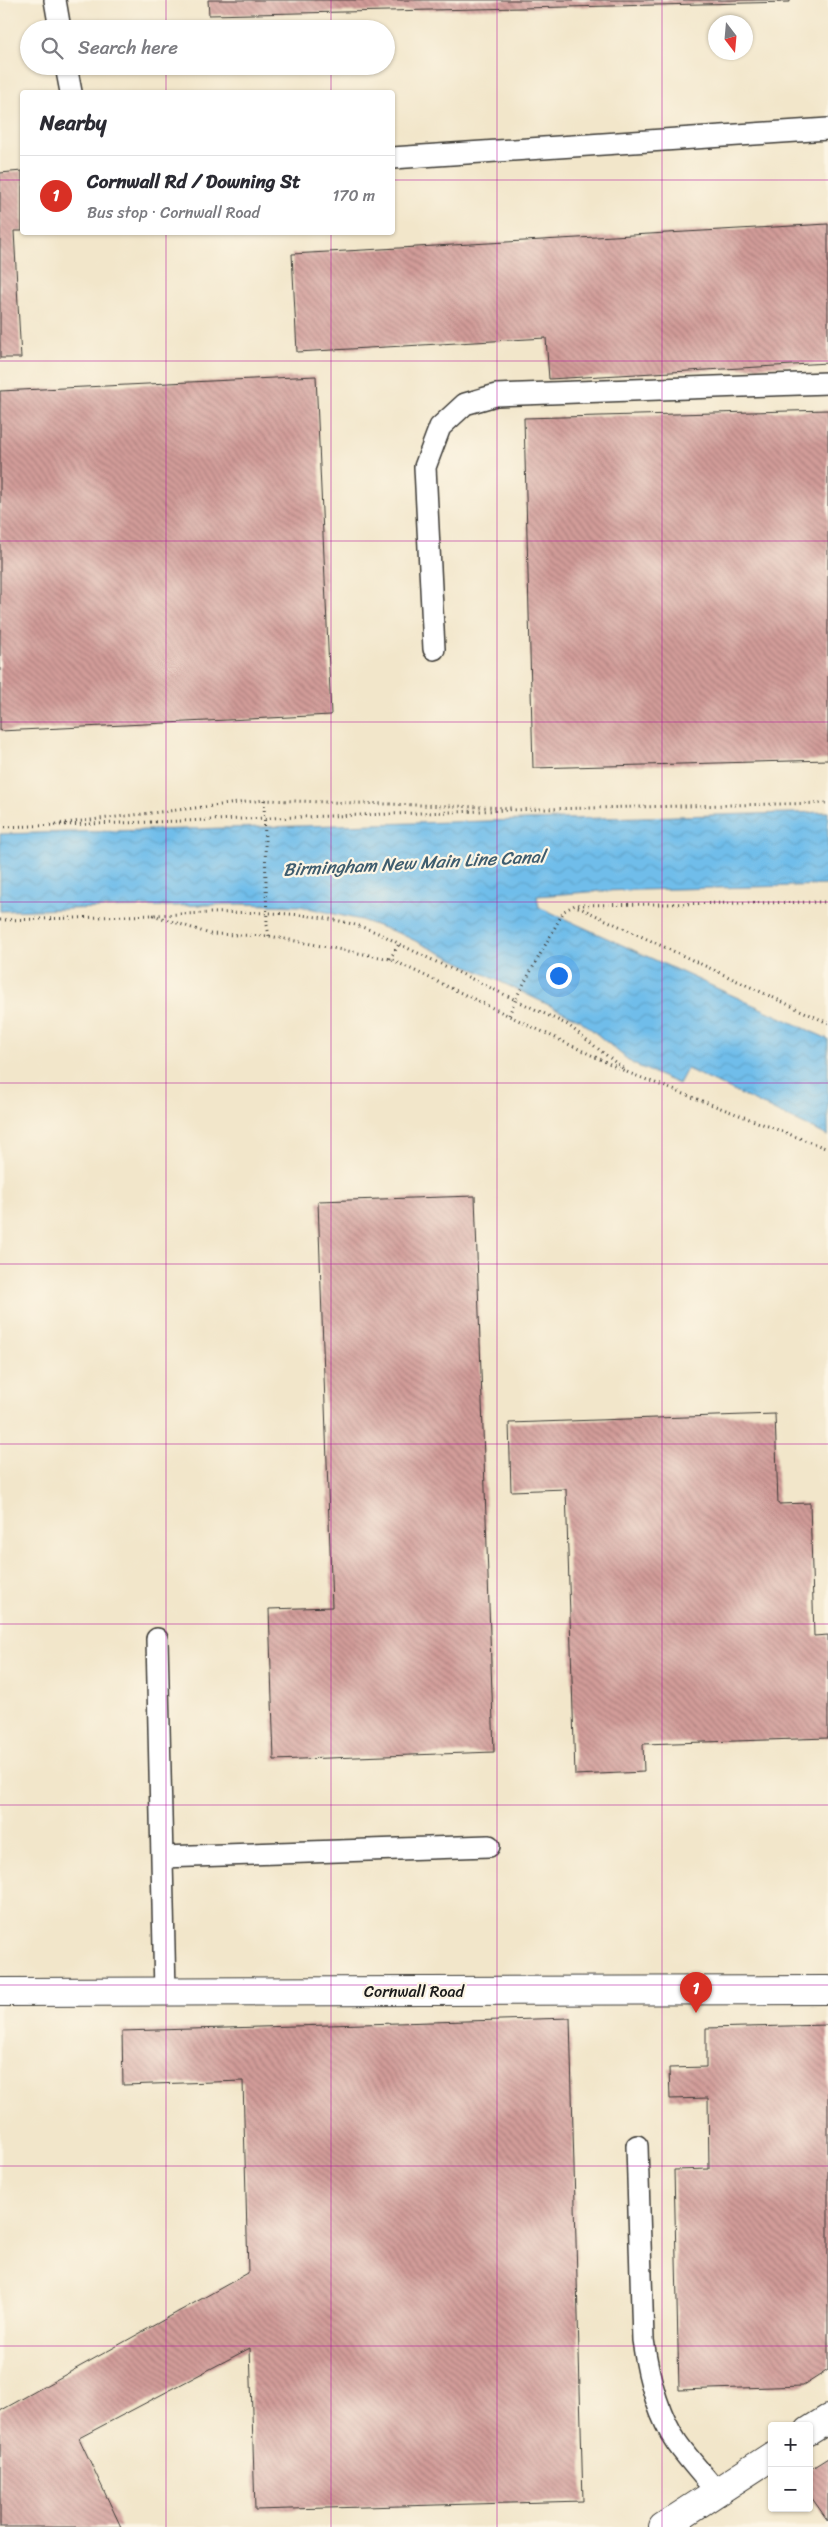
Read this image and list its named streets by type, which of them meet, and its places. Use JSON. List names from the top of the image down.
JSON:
{
  "streets": {
    "street": ["Cornwall Road"]
  },
  "water": ["Birmingham New Main Line Canal"],
  "north": "bottom",
  "page": {
    "search": "Search here",
    "heading": "Nearby",
    "list": [
      {
        "mark": "1",
        "name": "Cornwall Rd / Downing St",
        "note": "Bus stop · Cornwall Road",
        "value": "170 m"
      }
    ],
    "pins": "1",
    "map_buttons": ["+", "−"]
  }
}
